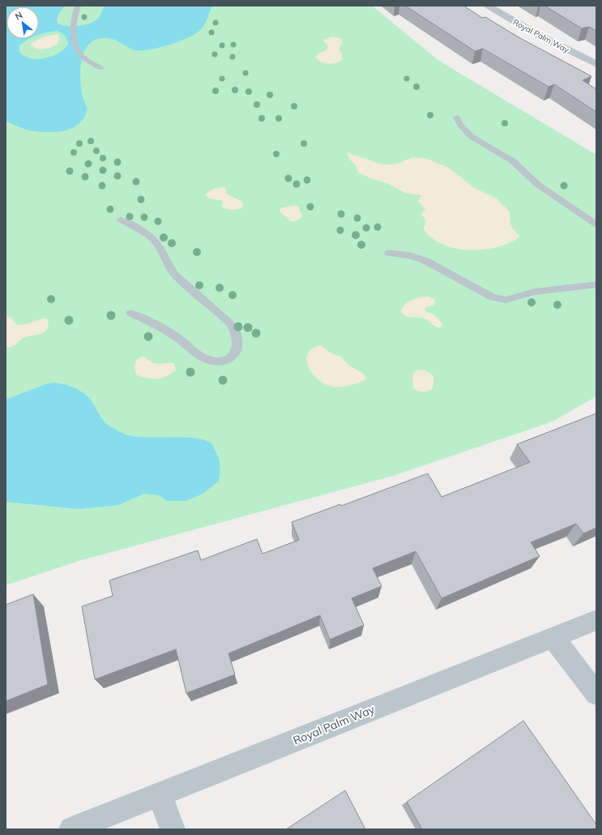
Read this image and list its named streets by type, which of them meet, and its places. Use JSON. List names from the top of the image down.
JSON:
{
  "streets": {
    "street": ["Royal Palm Way"]
  },
  "north": "top left"
}
